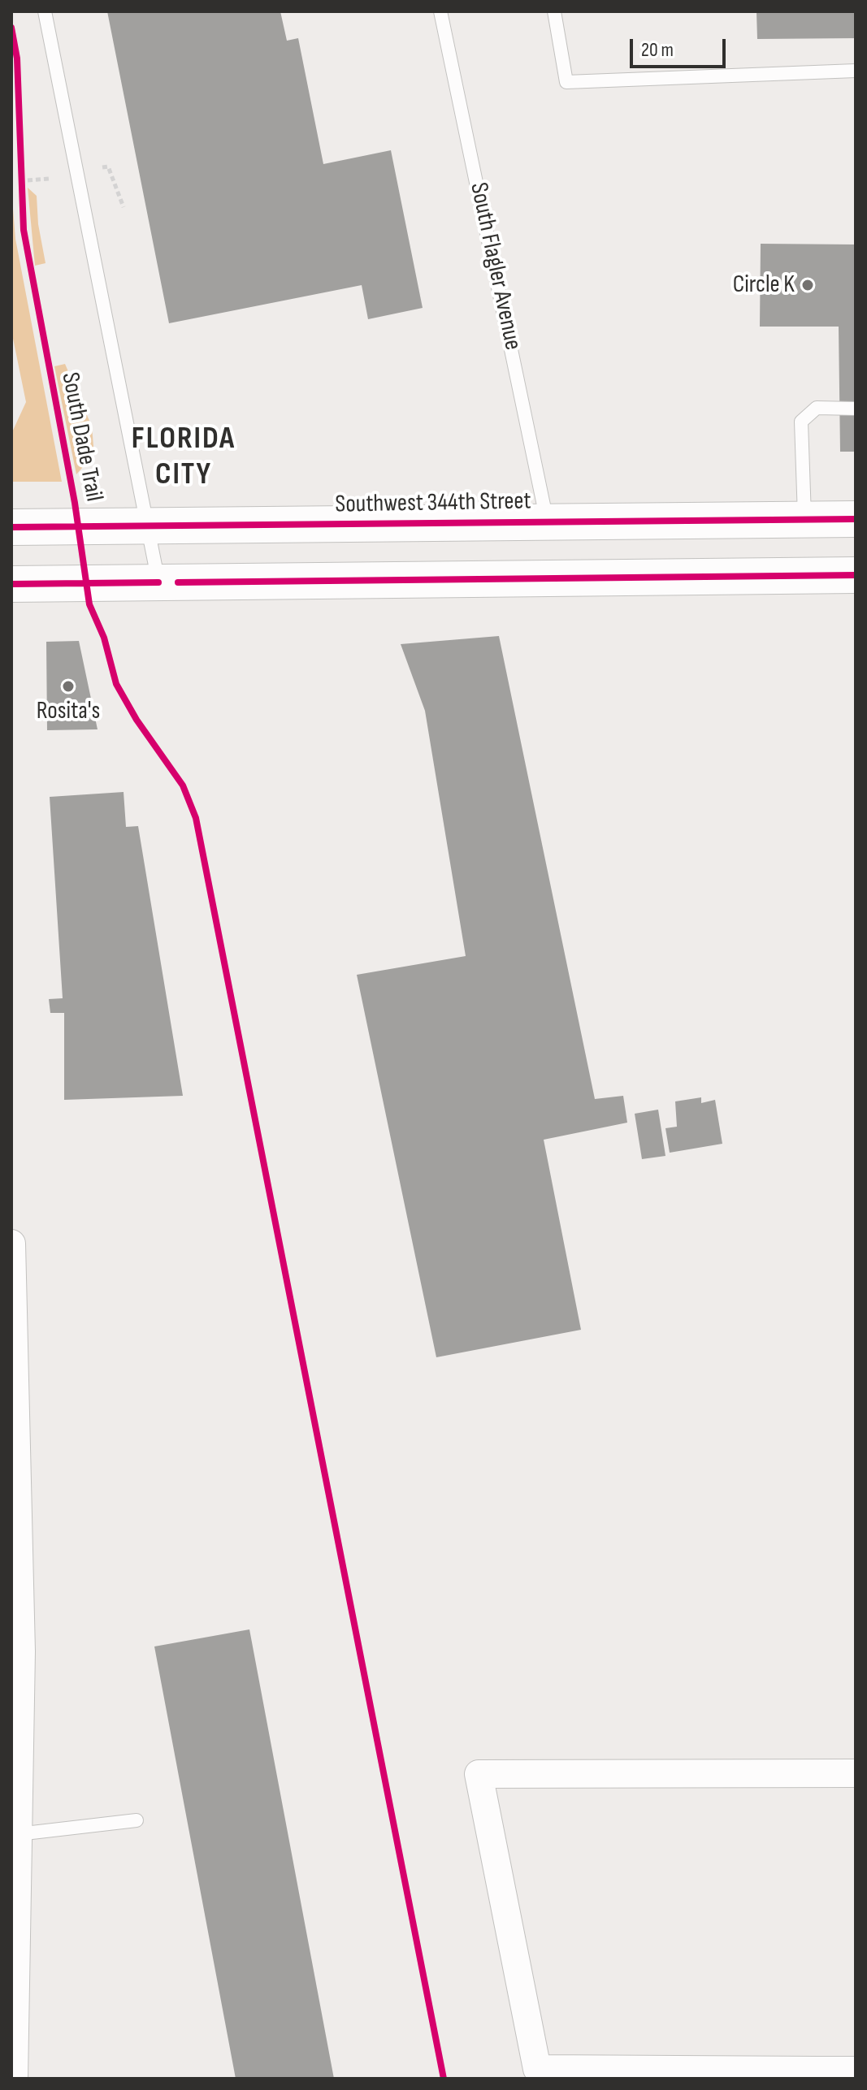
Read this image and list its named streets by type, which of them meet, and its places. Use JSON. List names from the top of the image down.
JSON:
{
  "streets": {
    "main road": ["Southwest 344th Street"],
    "lane": ["South Flagler Avenue"],
    "cycle path": ["South Dade Trail"]
  },
  "crossings": [
    ["South Flagler Avenue", "Southwest 344th Street"]
  ],
  "districts": ["FLORIDA CITY"],
  "places": ["Circle K", "Rosita's"],
  "scale_bar": "20 m"
}
